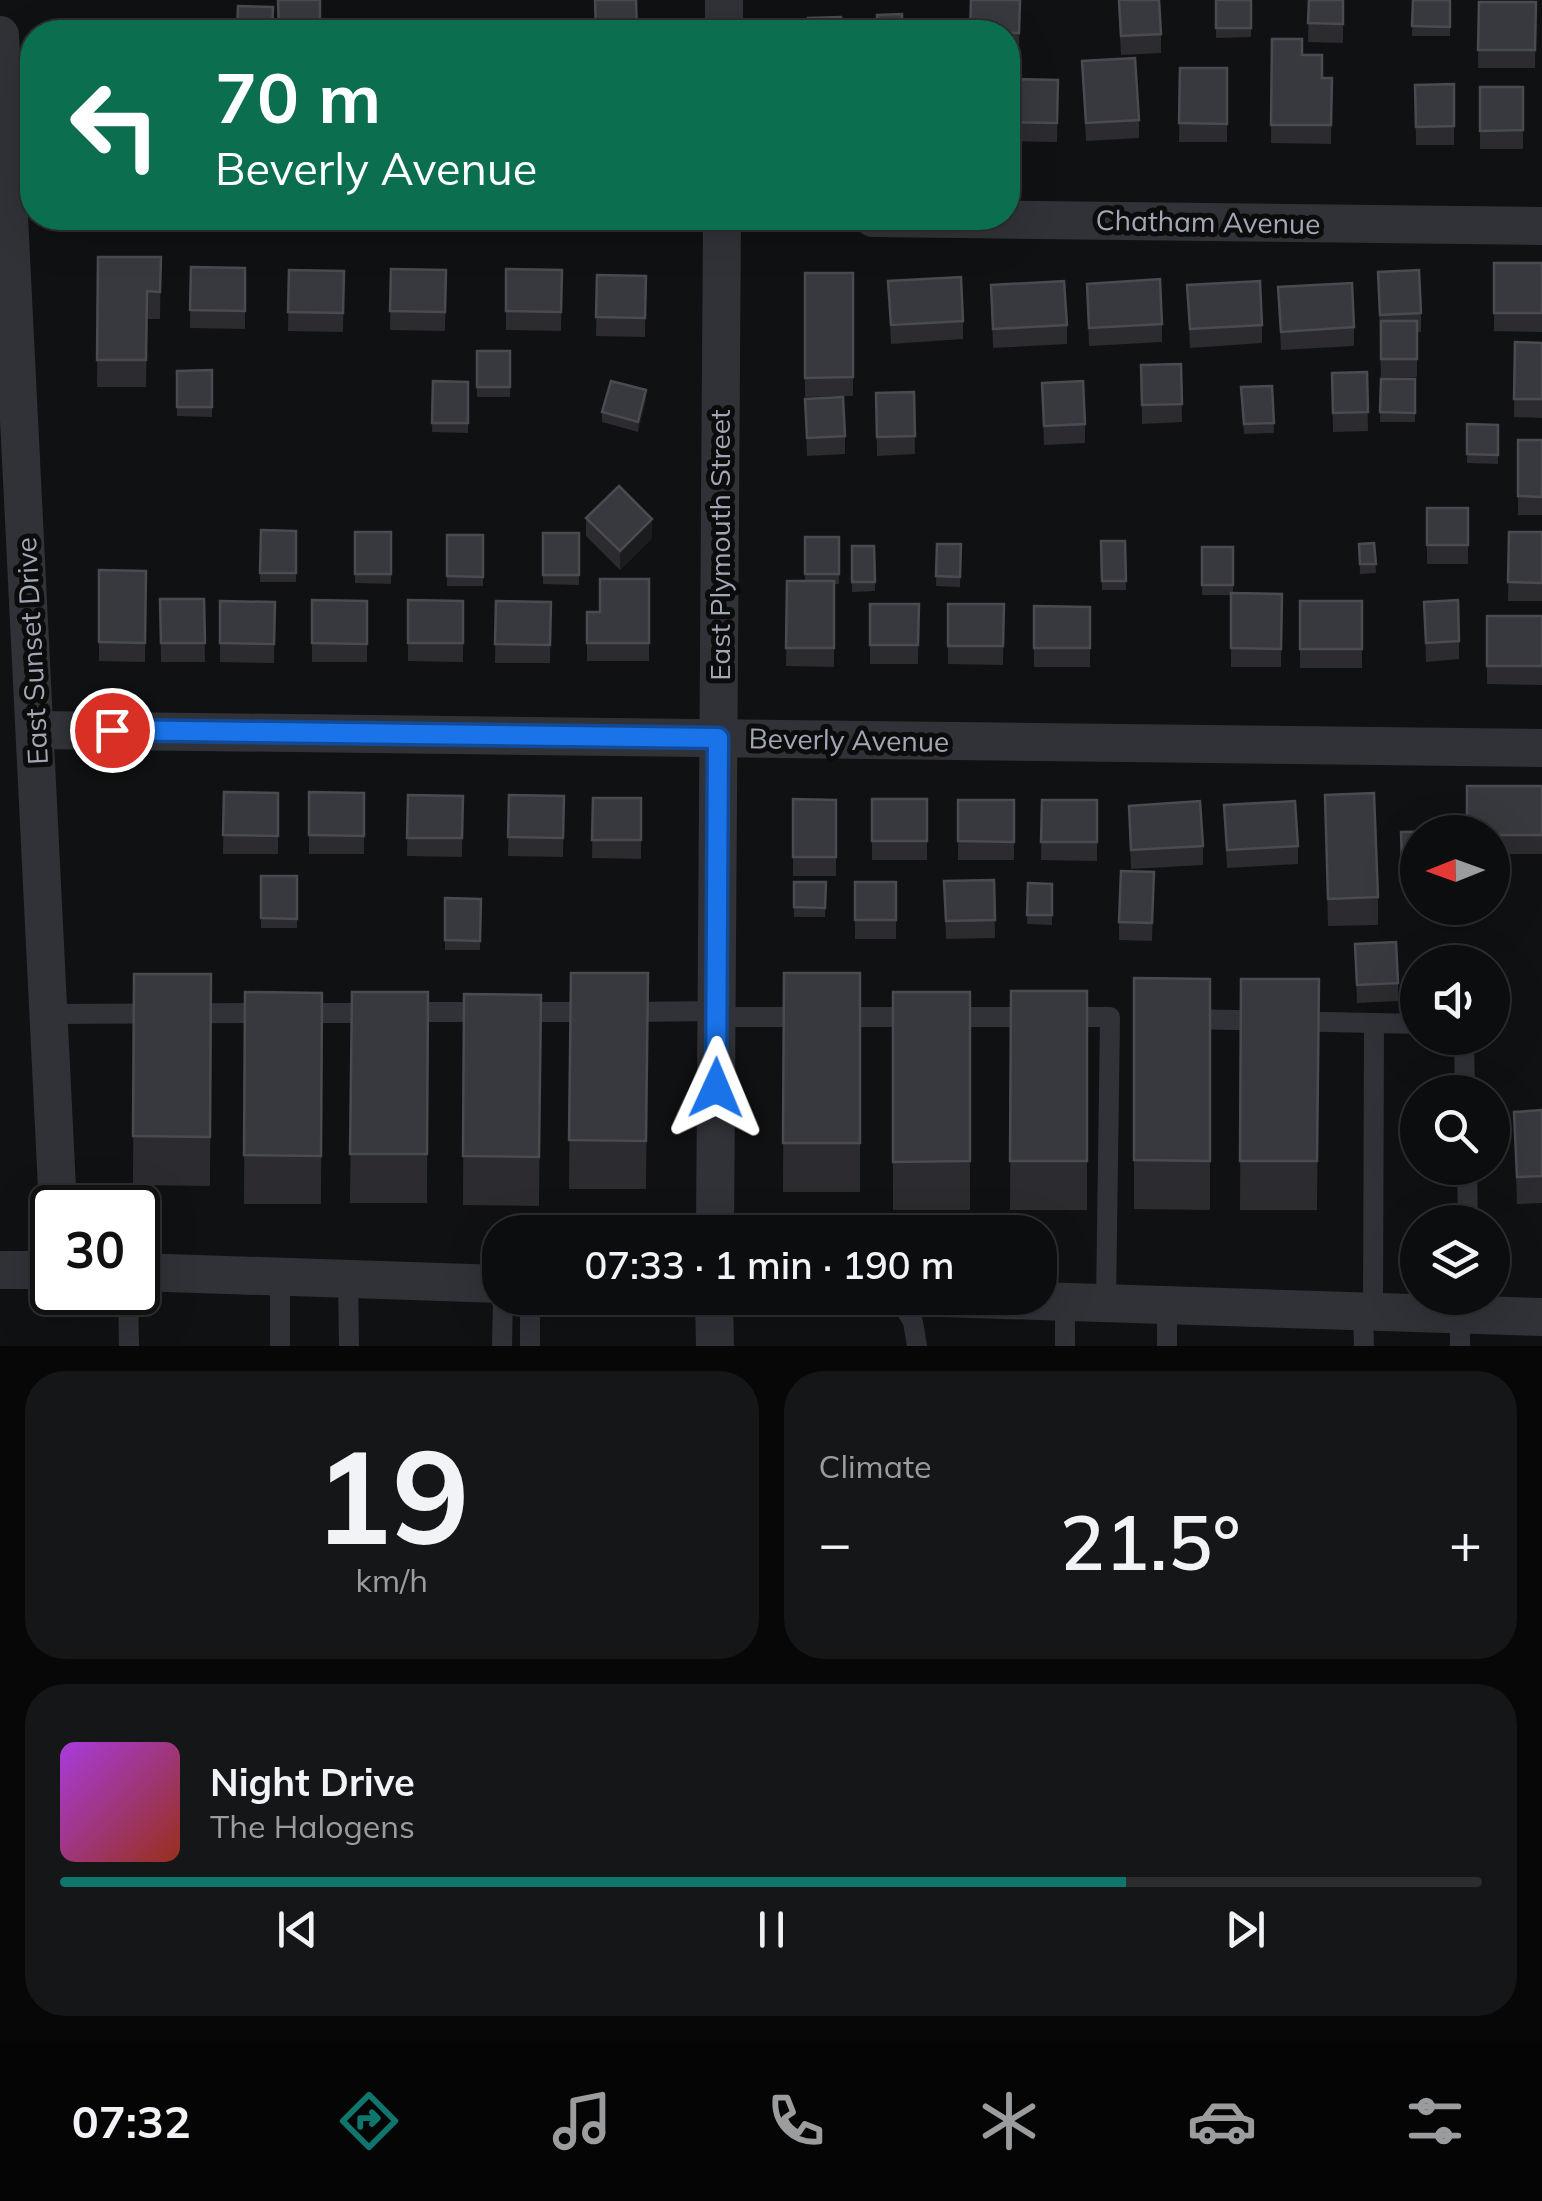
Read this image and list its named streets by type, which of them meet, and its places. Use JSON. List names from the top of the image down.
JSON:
{
  "streets": {
    "street": [
      "Chatham Avenue",
      "East Plymouth Street",
      "East Sunset Drive",
      "Beverly Avenue"
    ]
  },
  "crossings": [
    ["East Plymouth Street", "Beverly Avenue"],
    ["East Sunset Drive", "Beverly Avenue"]
  ],
  "north": "left",
  "page": {
    "turn": ["70 m", "Beverly Avenue"],
    "limit": "30",
    "trip": "07:33 · 1 min · 190 m",
    "tile": [
      ["19", "km/h"],
      "Climate"
    ],
    "heat": ["−", "21.5°", "+"],
    "song": ["Night Drive", "The Halogens"],
    "tabs": "07:32"
  }
}
